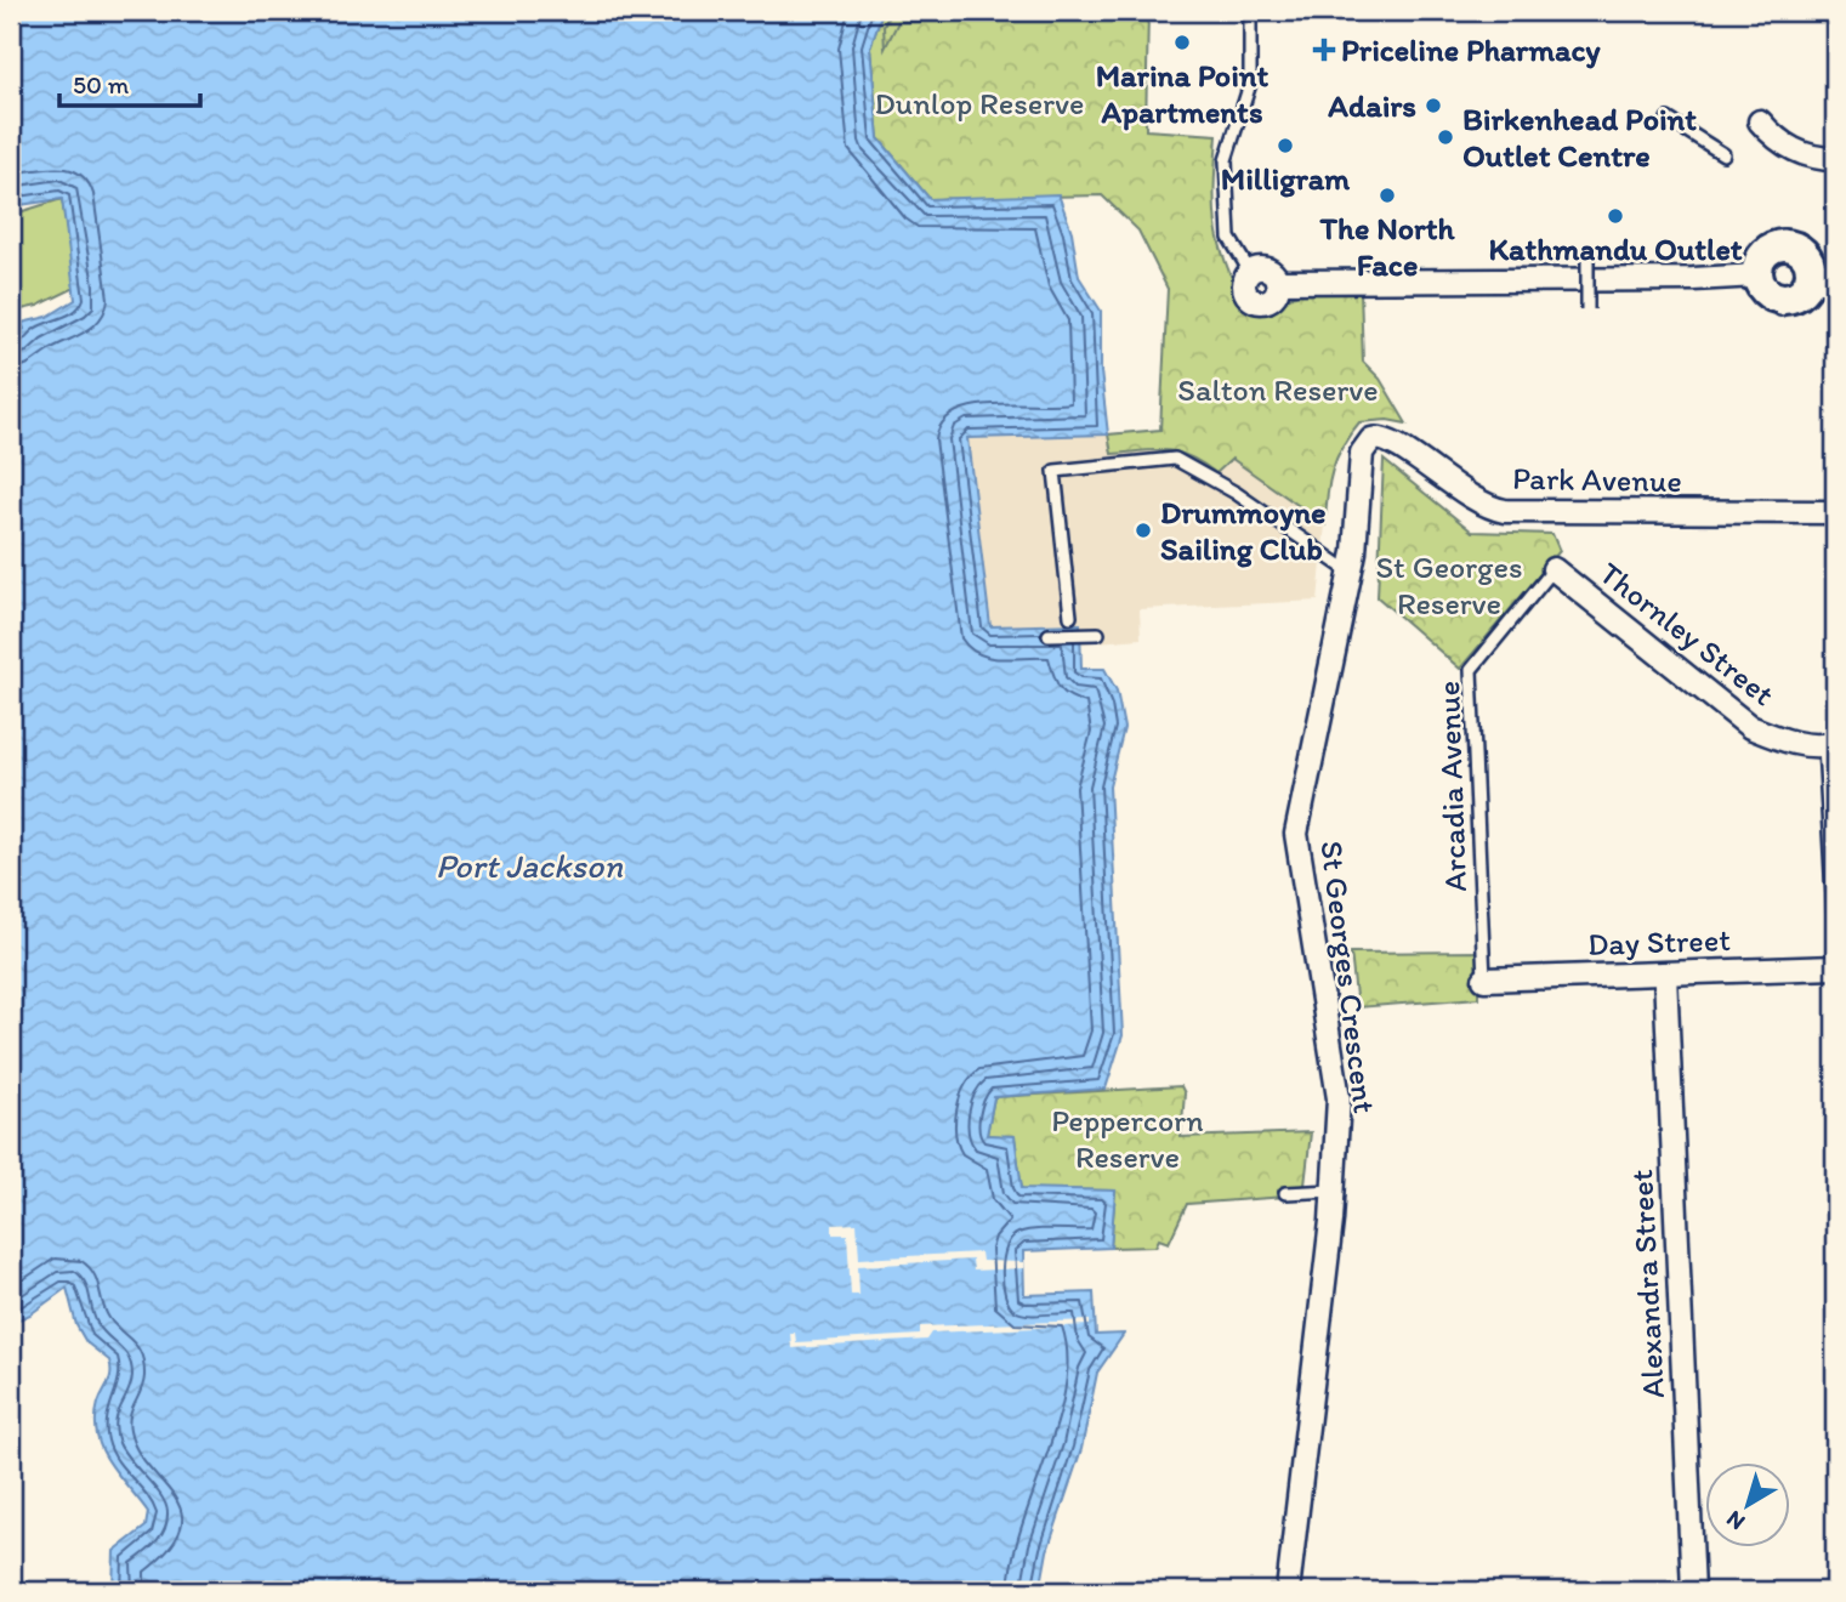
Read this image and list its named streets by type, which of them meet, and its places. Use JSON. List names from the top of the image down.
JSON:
{
  "streets": {
    "street": [
      "Park Avenue",
      "Thornley Street",
      "Day Street",
      "St Georges Crescent",
      "Alexandra Street"
    ],
    "lane": ["Arcadia Avenue"]
  },
  "crossings": [
    ["Park Avenue", "St Georges Crescent"],
    ["Thornley Street", "Arcadia Avenue"],
    ["Arcadia Avenue", "Day Street"],
    ["Day Street", "Alexandra Street"]
  ],
  "water": ["Port Jackson"],
  "parks": [
    "Dunlop Reserve",
    "Salton Reserve",
    "St Georges Reserve",
    "Peppercorn Reserve"
  ],
  "places": {
    "other": [
      "Marina Point Apartments",
      "Adairs",
      "Birkenhead Point Outlet Centre",
      "Milligram",
      "The North Face",
      "Kathmandu Outlet",
      "Drummoyne Sailing Club"
    ],
    "health": ["Priceline Pharmacy"]
  },
  "scale_bar": "50 m",
  "north": "bottom left"
}
